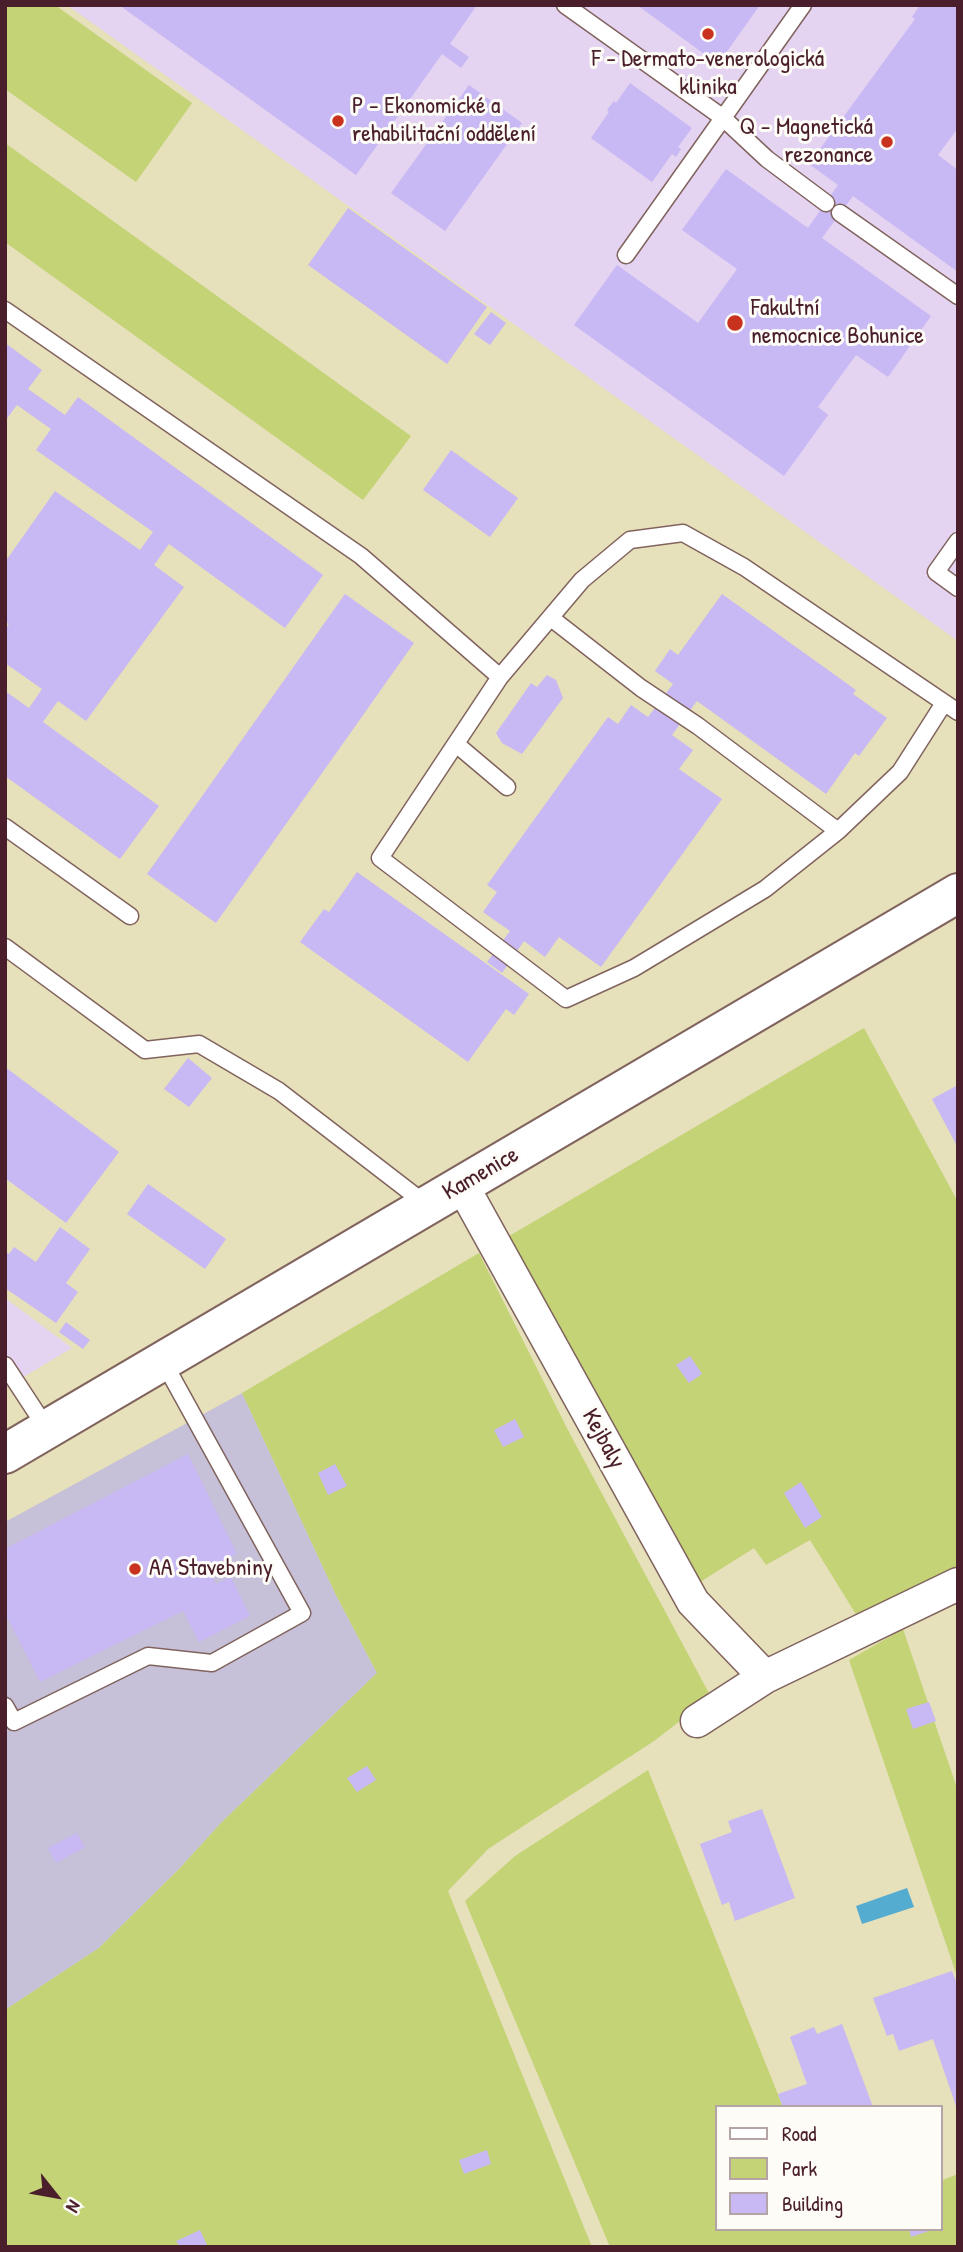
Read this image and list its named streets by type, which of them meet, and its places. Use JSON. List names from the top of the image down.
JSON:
{
  "streets": {
    "street": ["Kamenice", "Kejbaly"]
  },
  "crossings": [
    ["Kamenice", "Kejbaly"]
  ],
  "places": [
    "F - Dermato-venerologická klinika",
    "P - Ekonomické a rehabilitační oddělení",
    "Q - Magnetická rezonance",
    "Fakultní nemocnice Bohunice",
    "AA Stavebniny"
  ],
  "legend": ["Road", "Park", "Building"],
  "north": "bottom right"
}
